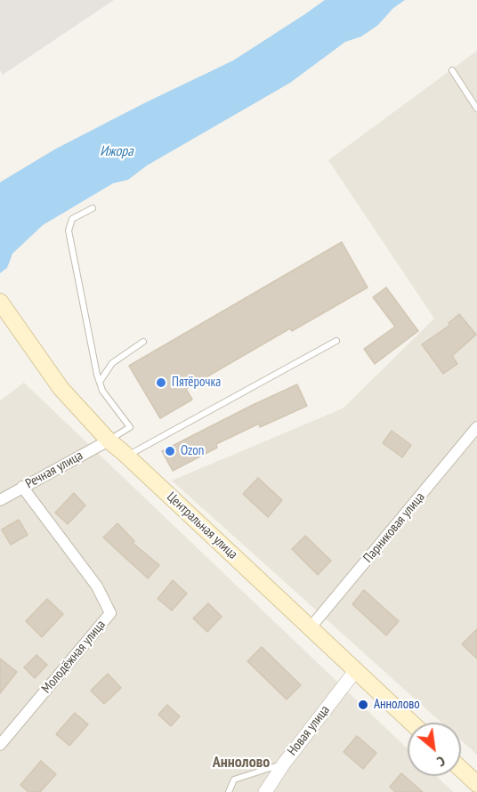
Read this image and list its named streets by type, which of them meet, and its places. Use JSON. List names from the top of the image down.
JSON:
{
  "streets": {
    "main road": ["Центральная улица"],
    "street": [
      "Речная улица",
      "Парниковая улица",
      "Молодёжная улица",
      "Новая улица"
    ]
  },
  "crossings": [
    ["Речная улица", "Центральная улица"],
    ["Речная улица", "Молодёжная улица"],
    ["Центральная улица", "Парниковая улица"],
    ["Центральная улица", "Новая улица"]
  ],
  "districts": ["Аннолово"],
  "water": ["Ижора"],
  "places": ["Пятёрочка", "Ozon", "Аннолово"],
  "north": "bottom right"
}
